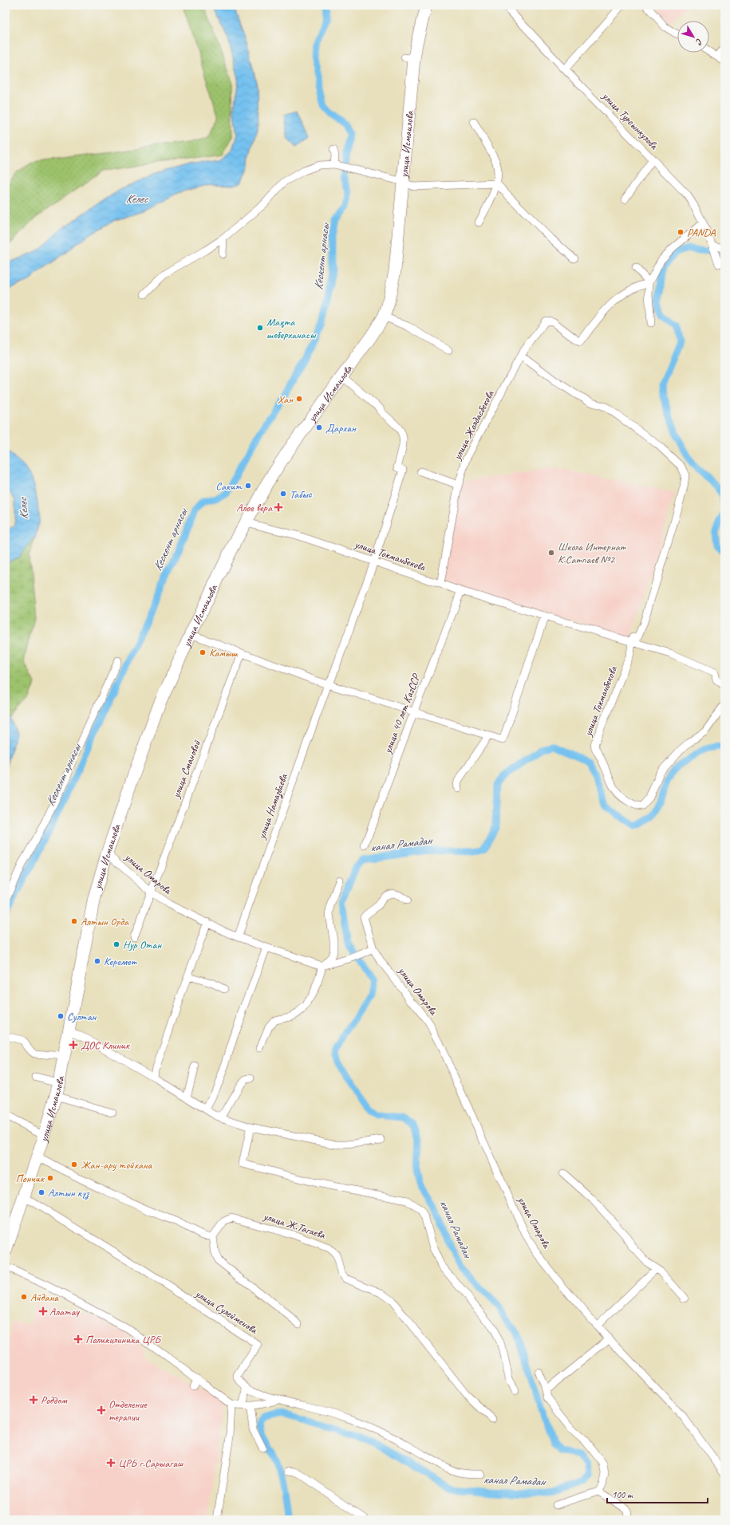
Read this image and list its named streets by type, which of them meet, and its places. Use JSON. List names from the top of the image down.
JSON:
{
  "streets": {
    "main road": ["улица Исмаилова"],
    "street": [
      "улица Турсынкулова",
      "улица Жолдасбекова",
      "улица Токманбекова",
      "улица 40 лет КазССР",
      "улица Смановой",
      "улица Намазбаева",
      "улица Омарова",
      "улица Ж.Тагаева",
      "улица Сулейменова"
    ]
  },
  "crossings": [
    ["улица Исмаилова", "улица Токманбекова"],
    ["улица Исмаилова", "улица Намазбаева"],
    ["улица Исмаилова", "улица Омарова"],
    ["улица Исмаилова", "улица Сулейменова"],
    ["улица Жолдасбекова", "улица Токманбекова"],
    ["улица Токманбекова", "улица 40 лет КазССР"],
    ["улица Токманбекова", "улица Намазбаева"],
    ["улица Смановой", "улица Омарова"],
    ["улица Намазбаева", "улица Омарова"]
  ],
  "water": ["Келес", "Кескент арнасы", "канал Рамадан"],
  "places": {
    "other": [
      "PANDA",
      "Мақта шеберханасы",
      "Хан",
      "Дархан",
      "Сакит",
      "Табыс",
      "Школа Интернат К.Сатпаев №2",
      "Камыш",
      "Алтын Орда",
      "Нур Отан",
      "Керемет",
      "Султан",
      "Жан-ару тойхана",
      "Пончик",
      "Алтын күз",
      "Айдана"
    ],
    "health": [
      "Алое вера",
      "ДОС Клиник",
      "Алатау",
      "Поликилиника ЦРБ",
      "Роддом",
      "Отделение терапии",
      "ЦРБ г.Сарыагаш"
    ]
  },
  "scale_bar": "100 m",
  "north": "bottom right"
}
